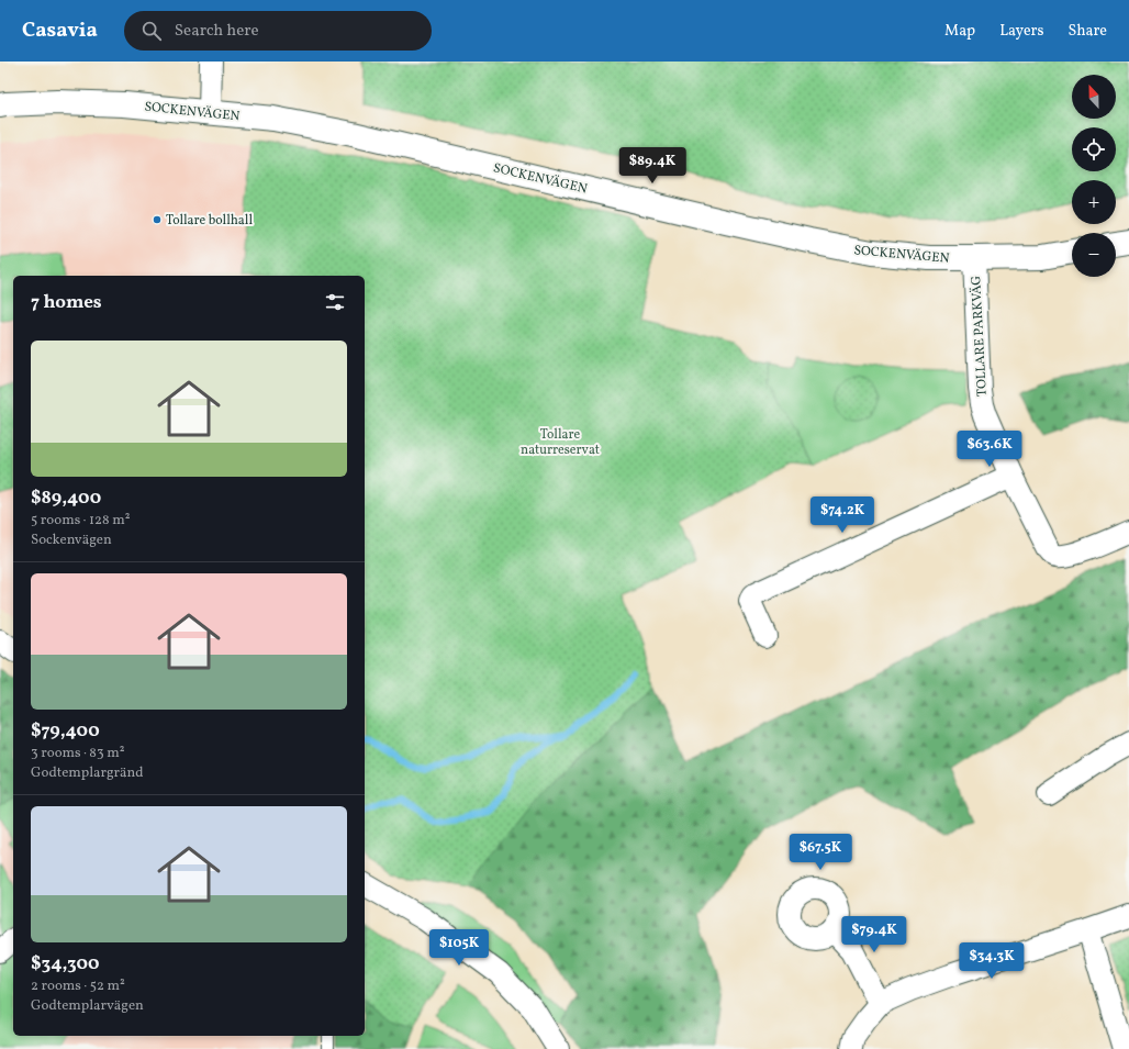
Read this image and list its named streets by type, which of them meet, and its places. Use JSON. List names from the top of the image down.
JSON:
{
  "streets": {
    "street": ["SOCKENVÄGEN", "TOLLARE PARKVÄG"]
  },
  "crossings": [
    ["SOCKENVÄGEN", "TOLLARE PARKVÄG"]
  ],
  "parks": ["Tollare naturreservat"],
  "places": ["Tollare bollhall"],
  "north": "top",
  "page": {
    "header": "Casavia",
    "search": "Search here",
    "nav": ["Map", "Layers", "Share"],
    "map_buttons": ["+", "−"],
    "price": [
      "$89.4K",
      "$63.6K",
      "$74.2K",
      "$67.5K",
      "$79.4K",
      "$105K",
      "$34.3K"
    ],
    "heading": "7 homes",
    "list": [
      {
        "name": "$89,400",
        "note": "5 rooms · 128 m² · Sockenvägen"
      },
      {
        "name": "$79,400",
        "note": "3 rooms · 83 m² · Godtemplargränd"
      },
      {
        "name": "$34,300",
        "note": "2 rooms · 52 m² · Godtemplarvägen"
      }
    ]
  }
}
